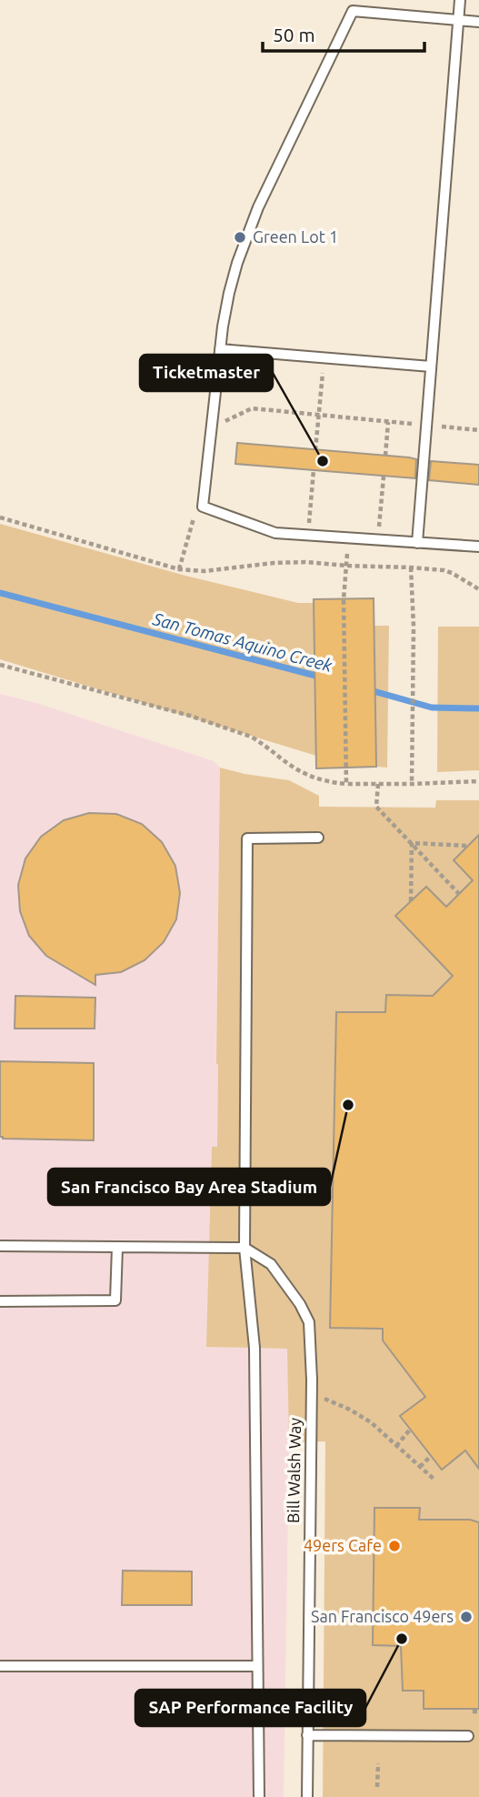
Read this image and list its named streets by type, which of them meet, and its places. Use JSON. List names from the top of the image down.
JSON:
{
  "streets": {
    "lane": ["Bill Walsh Way"]
  },
  "water": ["San Tomas Aquino Creek"],
  "places": [
    "Green Lot 1",
    "Ticketmaster",
    "San Francisco Bay Area Stadium",
    "49ers Cafe",
    "San Francisco 49ers",
    "SAP Performance Facility"
  ],
  "scale_bar": "50 m"
}
